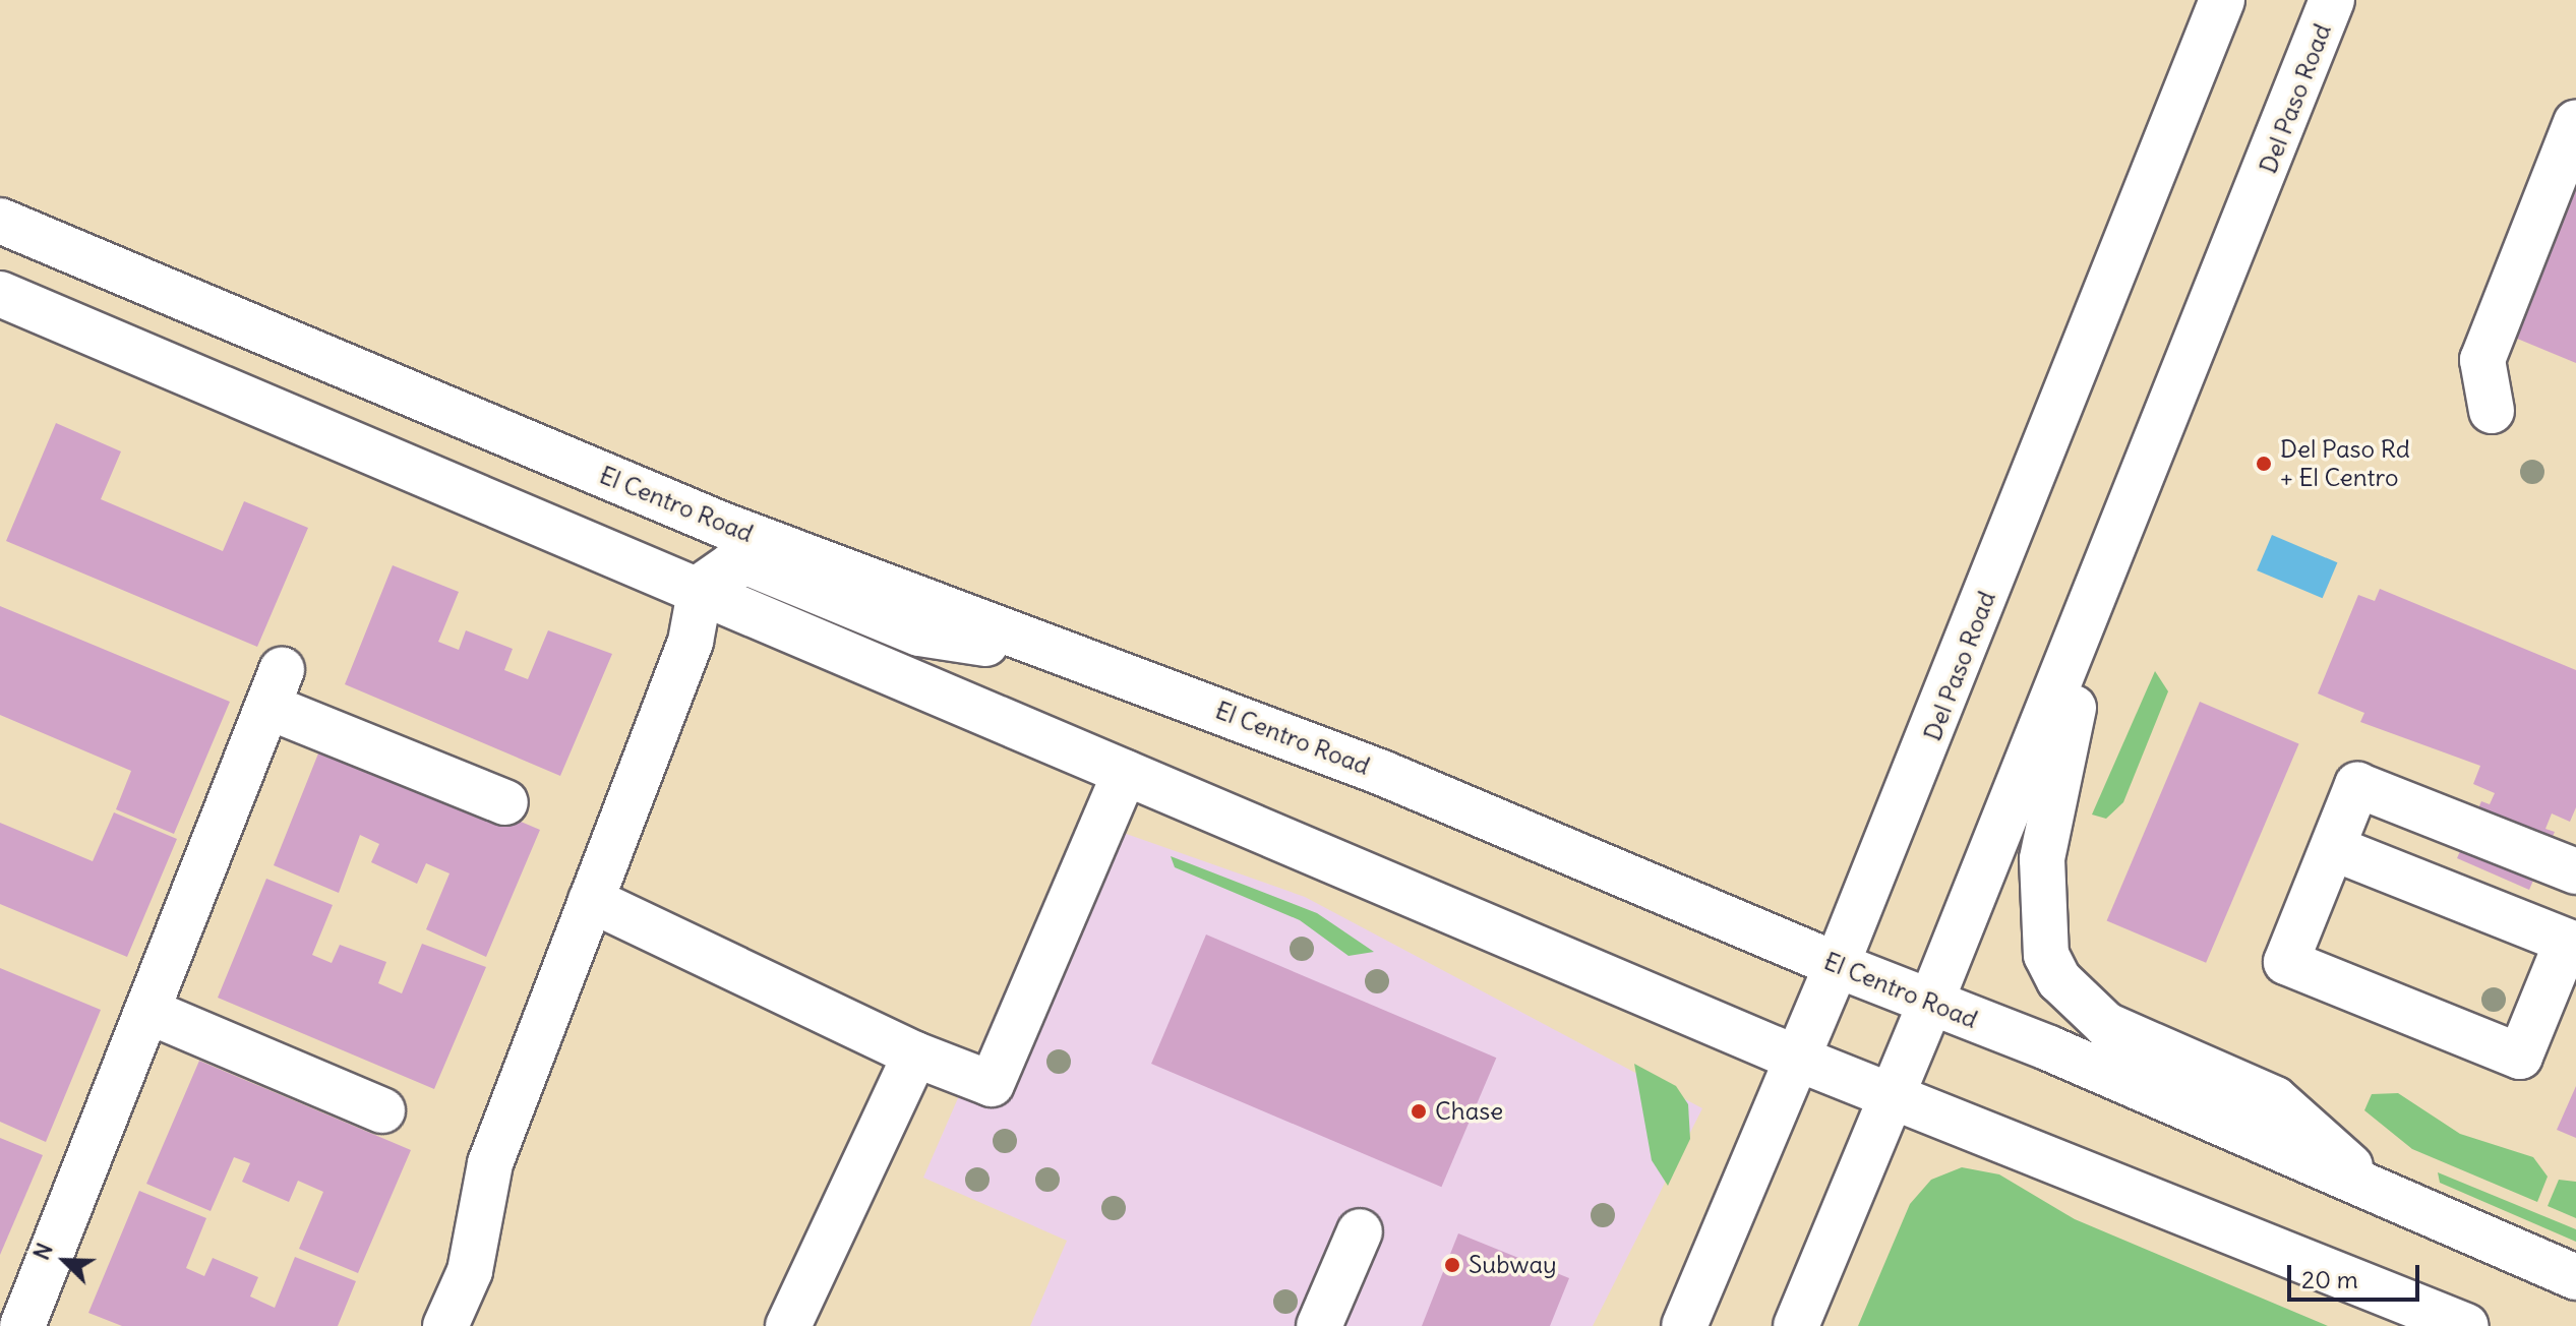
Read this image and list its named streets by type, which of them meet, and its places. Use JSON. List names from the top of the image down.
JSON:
{
  "streets": {
    "street": ["Del Paso Road", "El Centro Road"]
  },
  "crossings": [
    ["Del Paso Road", "El Centro Road"]
  ],
  "places": ["Del Paso Rd + El Centro", "Chase", "Subway"],
  "scale_bar": "20 m",
  "north": "top left"
}
